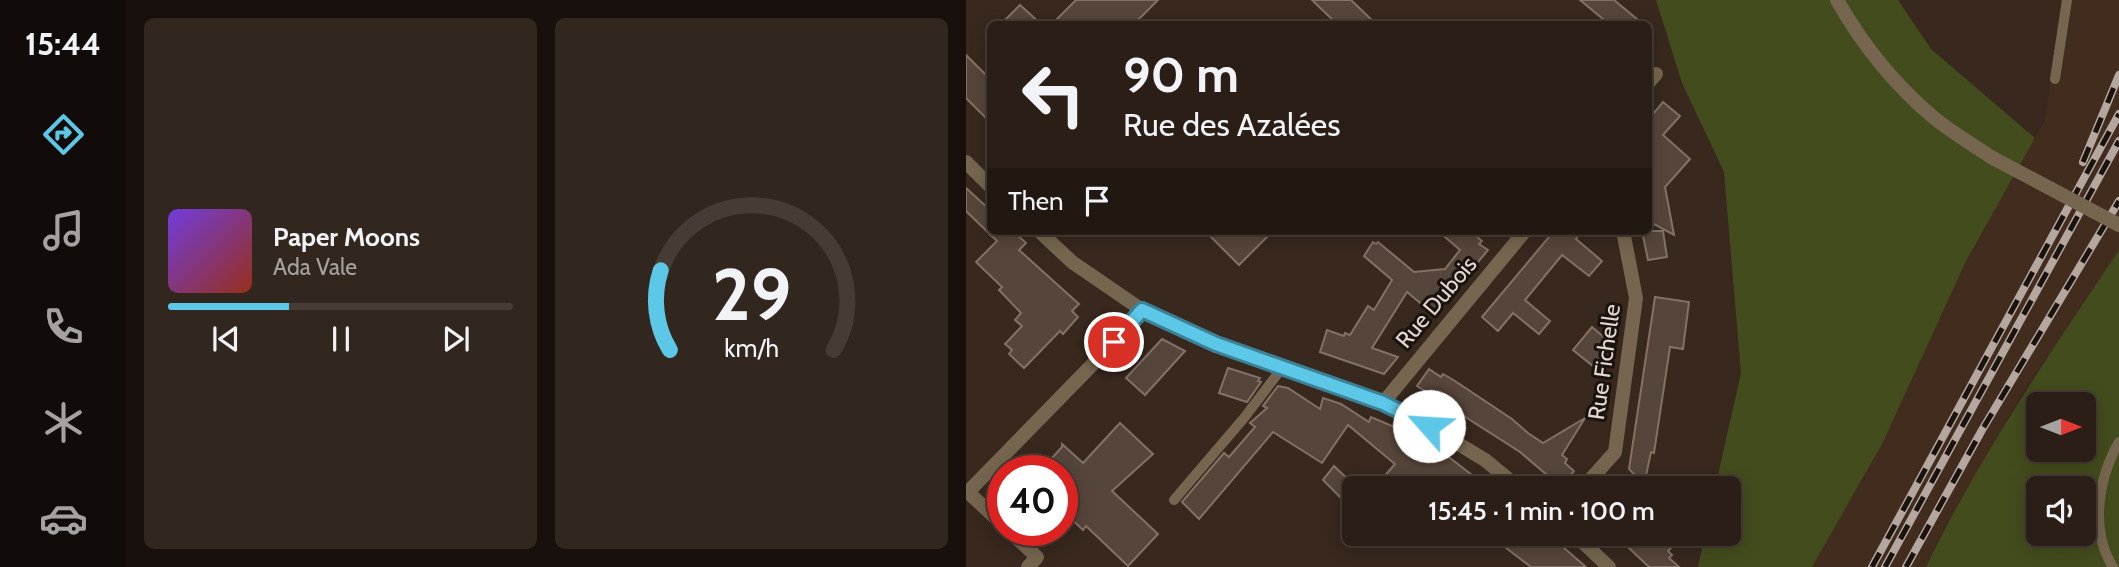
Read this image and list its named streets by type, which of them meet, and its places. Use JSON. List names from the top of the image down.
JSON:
{
  "streets": {
    "street": ["Rue Dubois", "Rue Fichelle"]
  },
  "north": "right",
  "page": {
    "tabs": "15:44",
    "turn": ["90 m", "Rue des Azalées"],
    "then": "Then",
    "song": ["Paper Moons", "Ada Vale"],
    "limit": "40",
    "trip": "15:45 · 1 min · 100 m",
    "gauge": ["29", "km/h"]
  }
}
